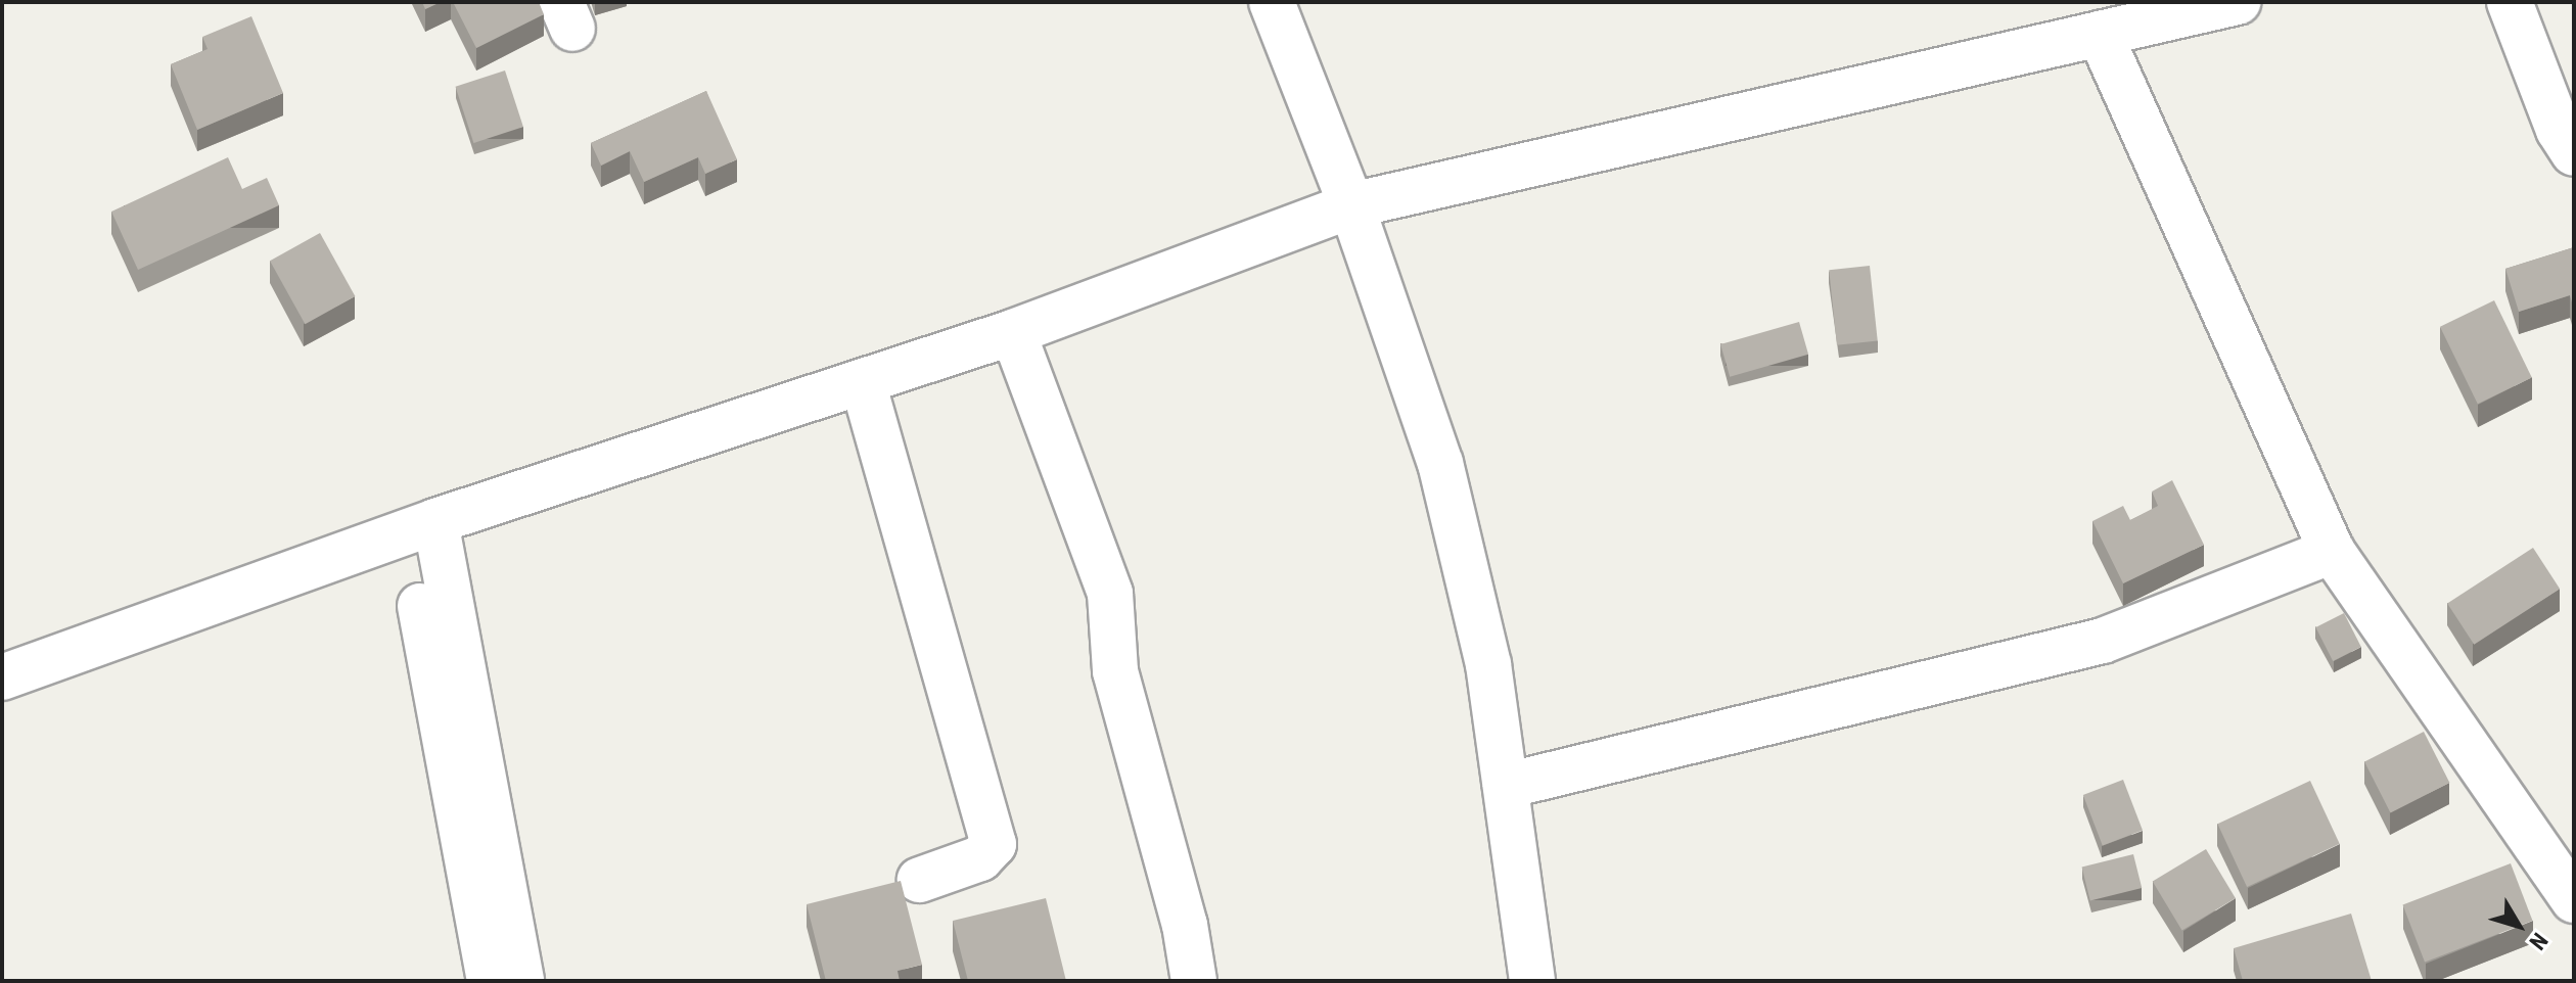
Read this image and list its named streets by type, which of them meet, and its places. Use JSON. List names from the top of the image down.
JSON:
{
  "north": "bottom right"
}
